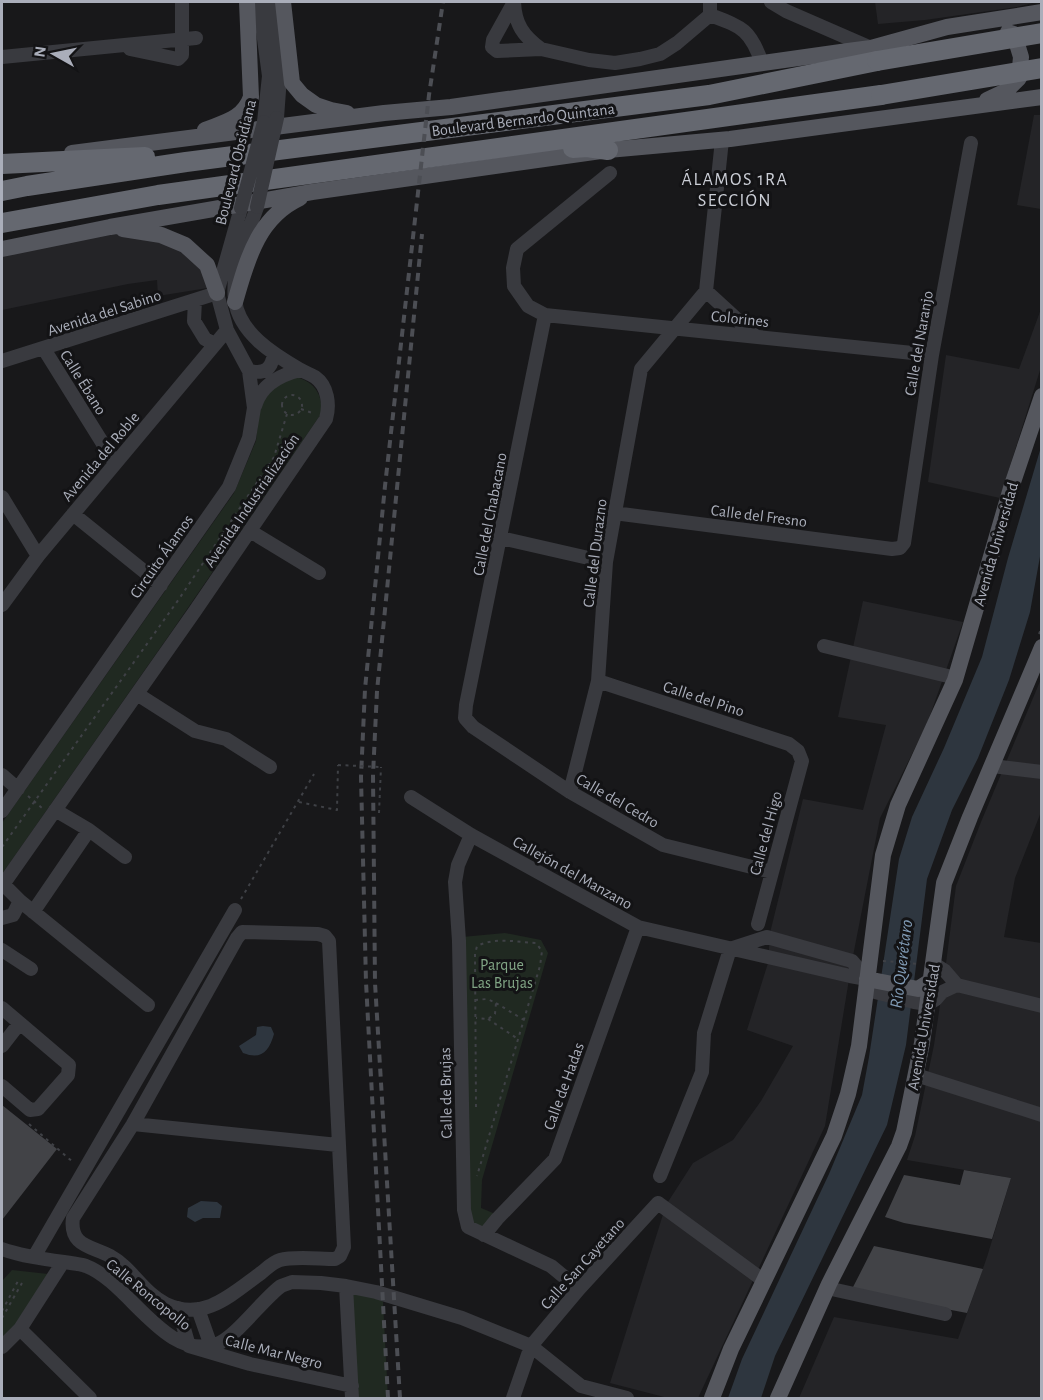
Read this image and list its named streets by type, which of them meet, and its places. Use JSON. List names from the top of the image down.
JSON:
{
  "streets": {
    "highway": ["Boulevard Bernardo Quintana"],
    "main road": ["Avenida Universidad"],
    "street": [
      "Boulevard Obsidiana",
      "Avenida del Sabino",
      "Colorines",
      "Calle del Naranjo",
      "Calle Ébano",
      "Avenida del Roble",
      "Avenida Industrialización",
      "Calle del Chabacano",
      "Calle del Fresno",
      "Calle del Durazno",
      "Circuito Álamos",
      "Calle del Pino",
      "Calle del Cedro",
      "Calle del Higo",
      "Callejón del Manzano",
      "Calle de Hadas",
      "Calle de Brujas",
      "Calle San Cayetano",
      "Calle Roncopollo",
      "Calle Mar Negro"
    ]
  },
  "crossings": [
    ["Boulevard Obsidiana", "Avenida del Sabino"],
    ["Boulevard Obsidiana", "Avenida Industrialización"],
    ["Boulevard Obsidiana", "Circuito Álamos"],
    ["Avenida del Sabino", "Calle Ébano"],
    ["Avenida del Sabino", "Circuito Álamos"],
    ["Colorines", "Calle del Naranjo"],
    ["Colorines", "Calle del Chabacano"],
    ["Colorines", "Calle del Durazno"],
    ["Calle del Naranjo", "Calle del Fresno"],
    ["Calle Ébano", "Avenida del Roble"],
    ["Avenida del Roble", "Circuito Álamos"],
    ["Calle del Chabacano", "Calle del Cedro"],
    ["Calle del Fresno", "Calle del Durazno"],
    ["Avenida Universidad", "Callejón del Manzano"],
    ["Avenida Universidad", "Calle San Cayetano"],
    ["Calle del Durazno", "Calle del Pino"],
    ["Calle del Durazno", "Calle del Cedro"],
    ["Calle del Pino", "Calle del Higo"],
    ["Calle del Cedro", "Calle del Higo"],
    ["Callejón del Manzano", "Calle de Hadas"],
    ["Callejón del Manzano", "Calle de Brujas"],
    ["Calle de Hadas", "Calle de Brujas"],
    ["Calle de Brujas", "Calle San Cayetano"],
    ["Calle Roncopollo", "Calle Mar Negro"]
  ],
  "districts": ["ÁLAMOS 1RA SECCIÓN"],
  "water": ["Río Querétaro"],
  "parks": ["Parque Las Brujas"],
  "north": "left"
}
